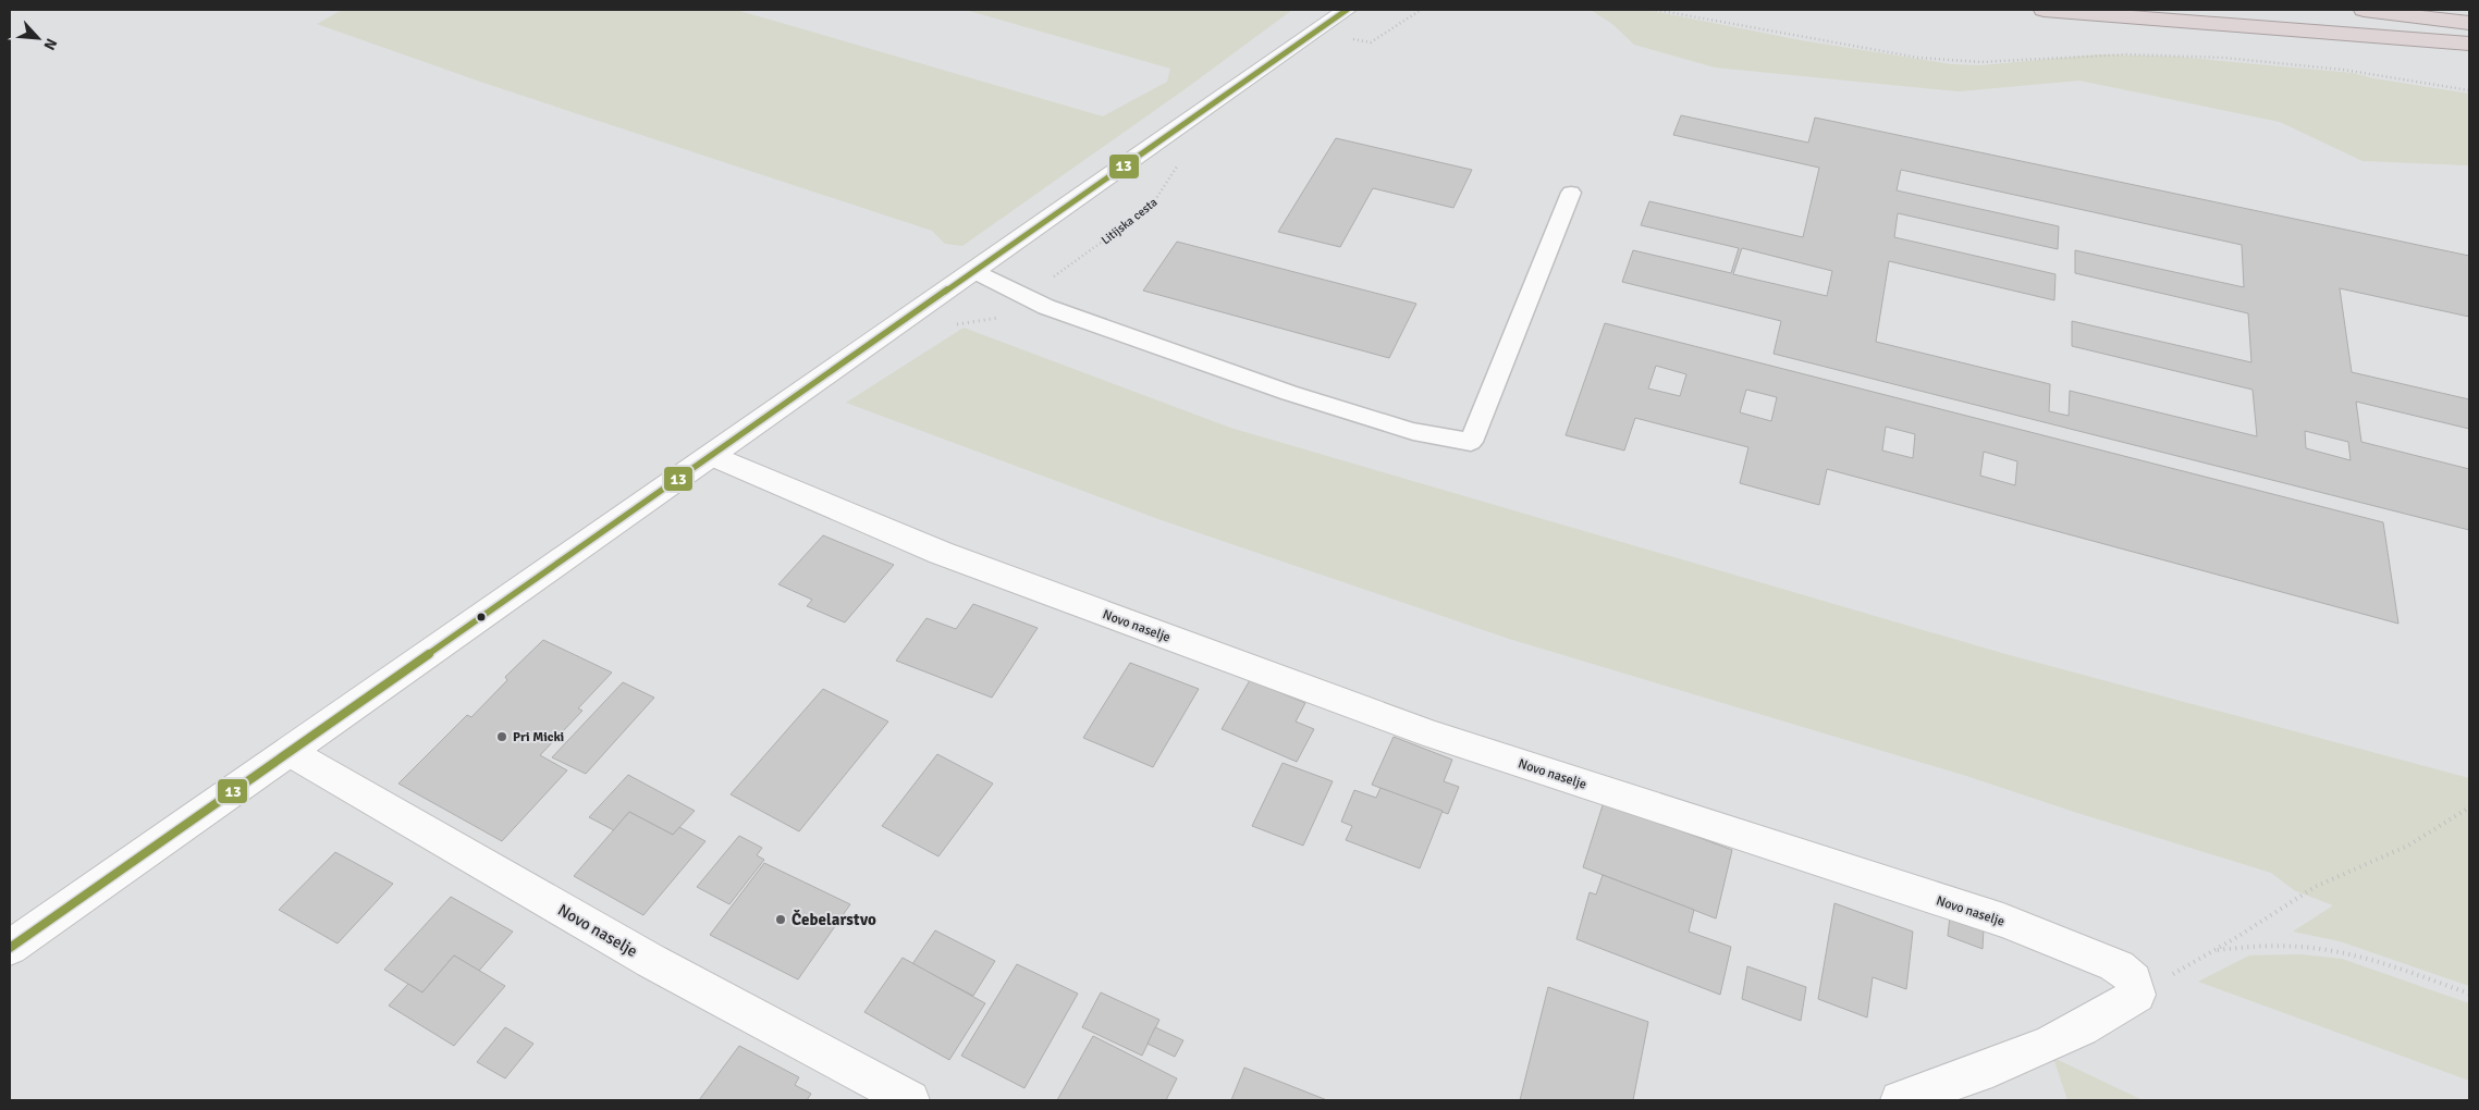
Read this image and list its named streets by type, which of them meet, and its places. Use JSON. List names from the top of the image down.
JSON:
{
  "streets": {
    "street": ["Novo naselje"],
    "path": ["Litijska cesta"]
  },
  "places": ["Pri Micki", "Čebelarstvo"],
  "lines": ["transit line 13"],
  "north": "bottom right"
}
